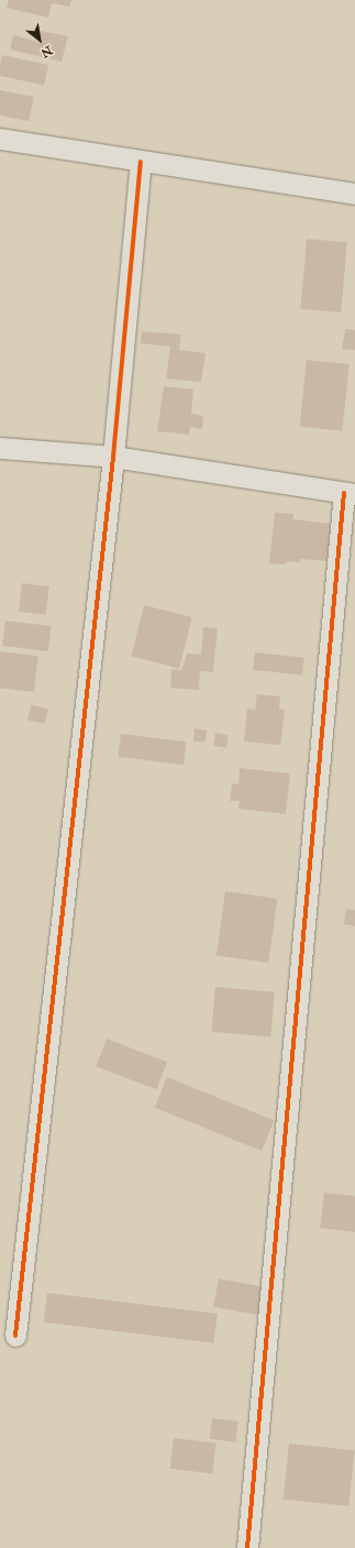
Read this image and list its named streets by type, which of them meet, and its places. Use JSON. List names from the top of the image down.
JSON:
{
  "north": "bottom right"
}
